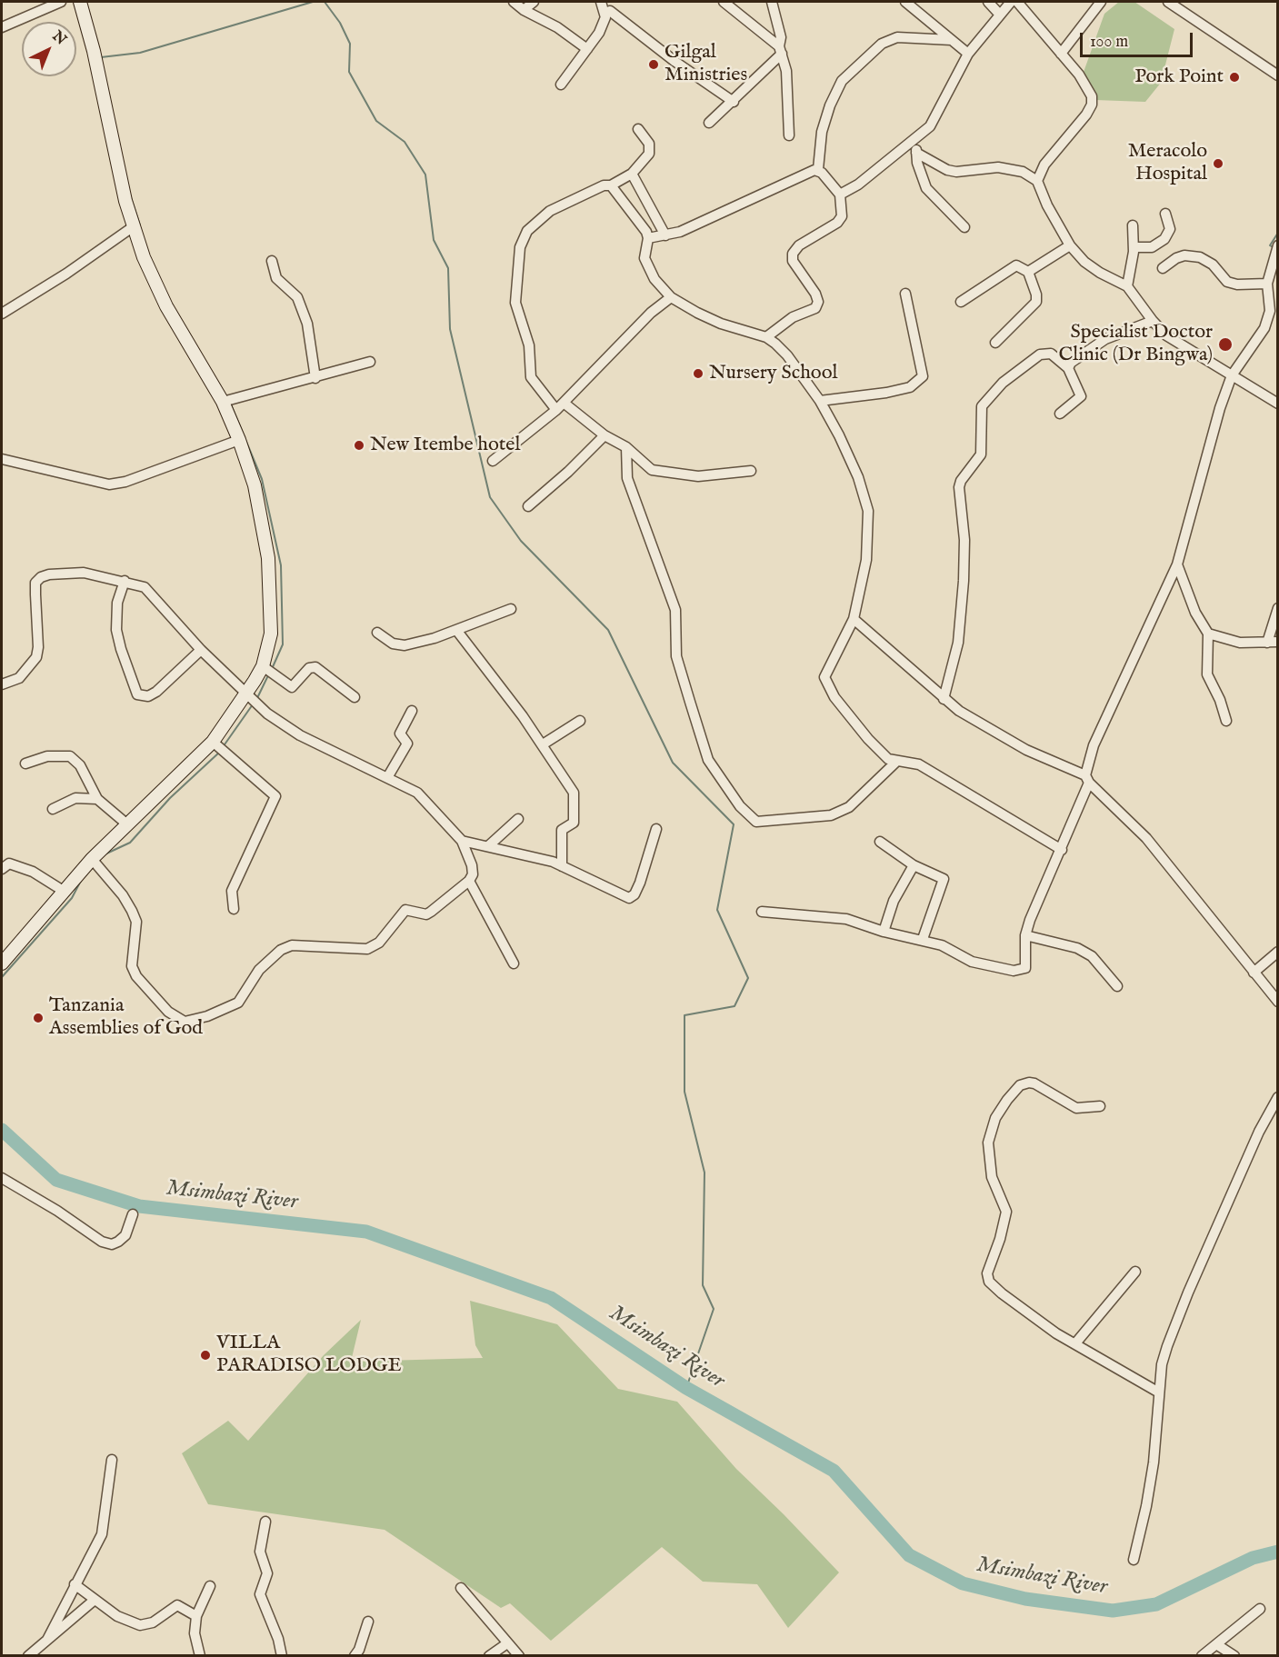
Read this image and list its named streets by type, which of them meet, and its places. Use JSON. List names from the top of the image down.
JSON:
{
  "water": ["Msimbazi River"],
  "places": [
    "Gilgal Ministries",
    "Pork Point",
    "Meracolo Hospital",
    "Specialist Doctor Clinic (Dr Bingwa)",
    "Nursery School",
    "New Itembe hotel",
    "Tanzania Assemblies of God",
    "VILLA PARADISO LODGE"
  ],
  "scale_bar": "100 m",
  "north": "top right"
}
